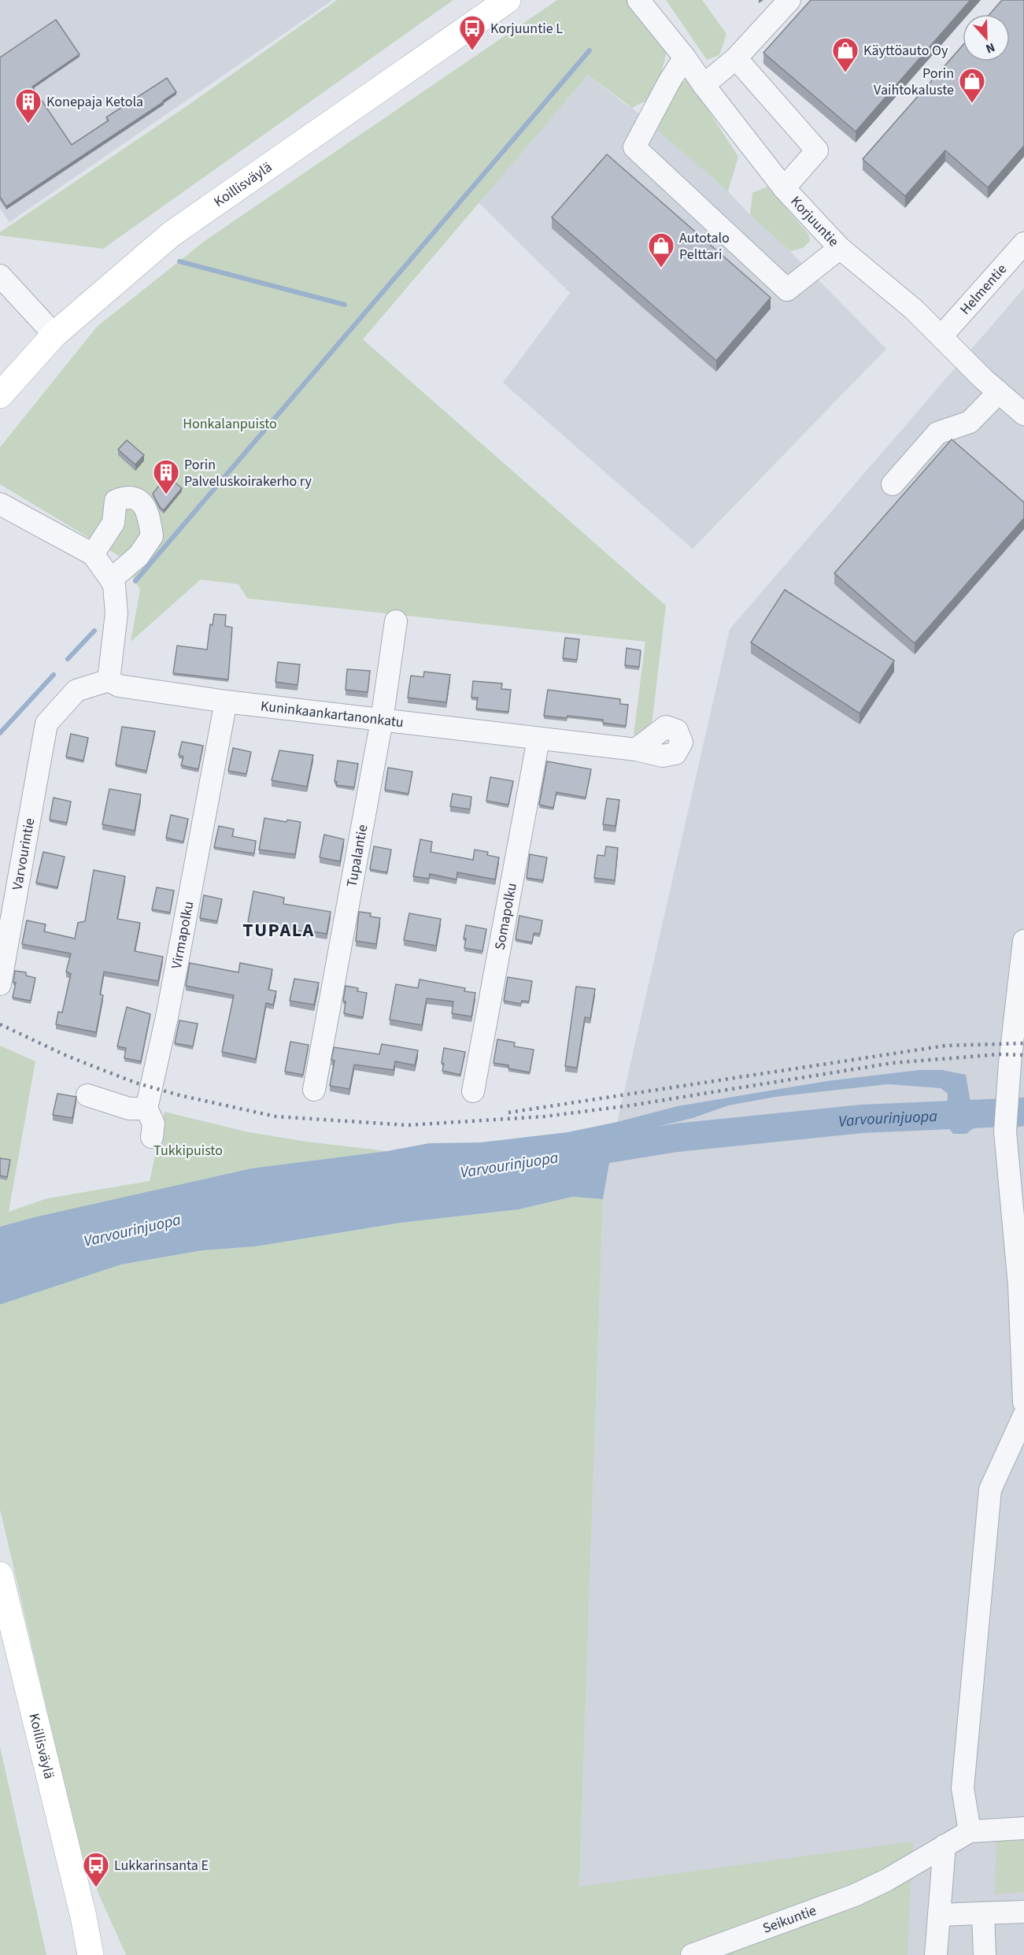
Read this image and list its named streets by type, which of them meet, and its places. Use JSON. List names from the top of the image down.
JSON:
{
  "streets": {
    "main road": ["Koillisväylä"],
    "street": [
      "Korjuuntie",
      "Helmentie",
      "Kuninkaankartanonkatu",
      "Varvourintie",
      "Tupalantie",
      "Somapolku",
      "Virmapolku",
      "Seikuntie"
    ]
  },
  "crossings": [
    ["Korjuuntie", "Helmentie"],
    ["Kuninkaankartanonkatu", "Varvourintie"],
    ["Kuninkaankartanonkatu", "Tupalantie"],
    ["Kuninkaankartanonkatu", "Somapolku"],
    ["Kuninkaankartanonkatu", "Virmapolku"]
  ],
  "districts": ["TUPALA"],
  "water": ["Varvourinjuopa"],
  "parks": ["Honkalanpuisto", "Tukkipuisto"],
  "places": {
    "bus stop": ["Korjuuntie L", "Lukkarinsanta E"],
    "shop": ["Käyttöauto Oy", "Porin Vaihtokaluste", "Autotalo Pelttari"],
    "building": ["Konepaja Ketola", "Porin Palveluskoirakerho ry"]
  },
  "north": "bottom"
}
